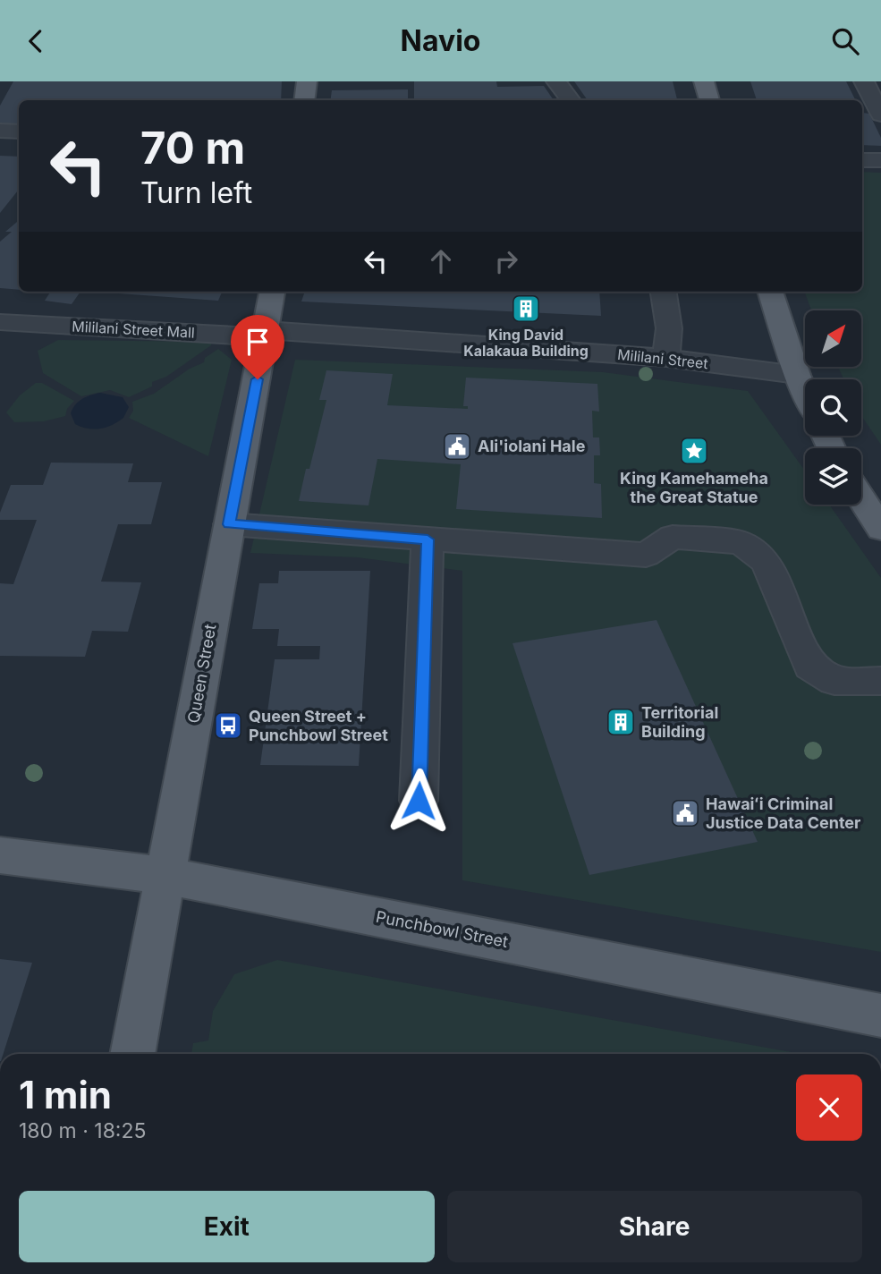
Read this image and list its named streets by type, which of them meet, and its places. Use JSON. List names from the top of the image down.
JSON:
{
  "streets": {
    "main road": ["Queen Street", "Punchbowl Street"],
    "street": ["Mililani Street Mall", "Mililani Street"]
  },
  "crossings": [
    ["Mililani Street Mall", "Mililani Street"],
    ["Mililani Street Mall", "Queen Street"],
    ["Mililani Street", "Queen Street"],
    ["Queen Street", "Punchbowl Street"]
  ],
  "places": {
    "building": ["King David Kalakaua Building", "Territorial Building"],
    "public building": ["Ali'iolani Hale", "Hawaiʻi Criminal Justice Data Center"],
    "place": ["King Kamehameha the Great Statue"],
    "bus stop": ["Queen Street + Punchbowl Street"]
  },
  "north": "top right",
  "page": {
    "header": "Navio",
    "turn": ["70 m", "Turn left"],
    "heading": ["1 min", "180 m · 18:25"],
    "buttons": ["Exit", "Share"]
  }
}
